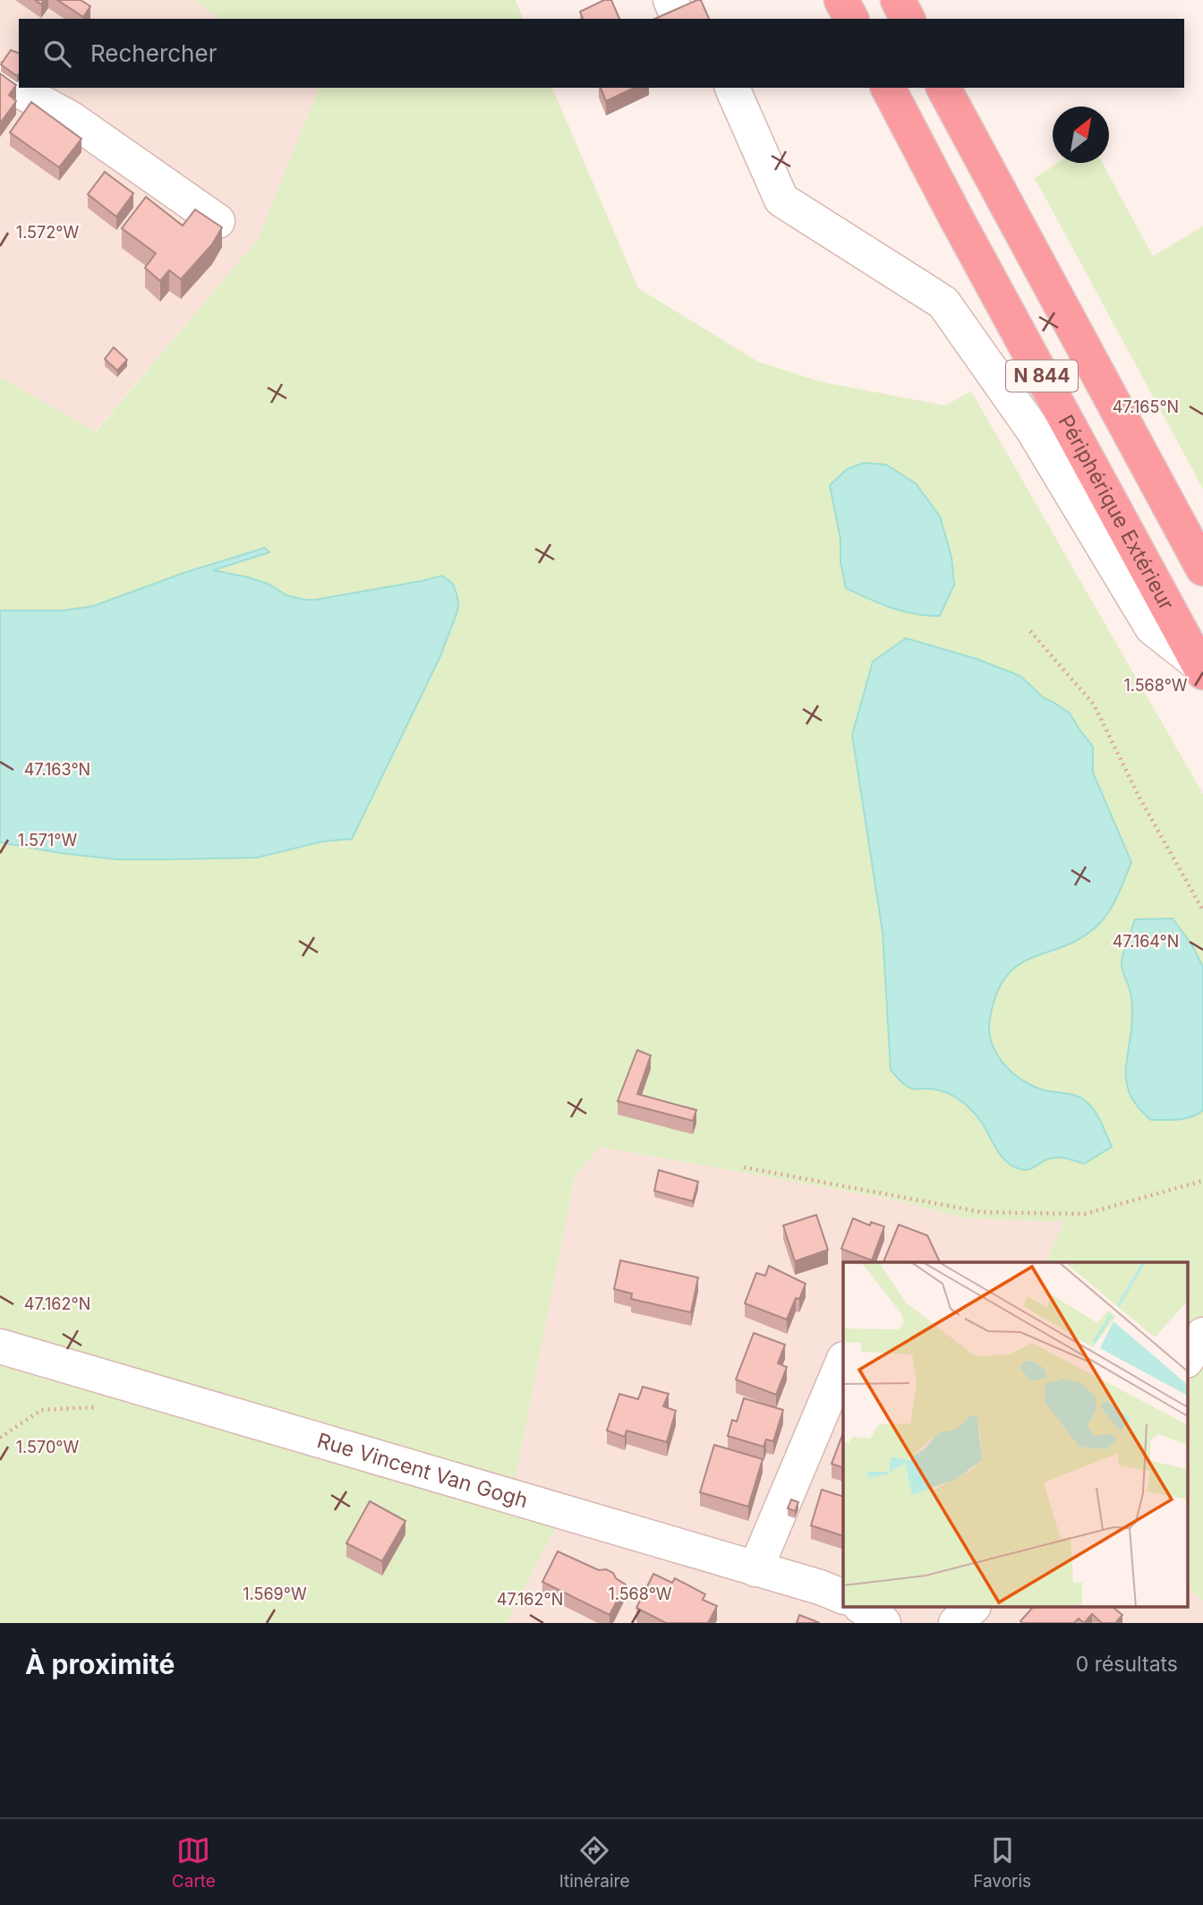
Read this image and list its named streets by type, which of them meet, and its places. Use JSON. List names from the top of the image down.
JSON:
{
  "streets": {
    "highway": ["N 844", "Périphérique Extérieur"],
    "street": ["Rue Vincent Van Gogh"]
  },
  "north": "top right",
  "page": {
    "search": "Rechercher",
    "heading": ["À proximité", "0 résultats"],
    "nav": ["Carte", "Itinéraire", "Favoris"]
  },
  "coordinates": [
    "1.572°W",
    "47.165°N",
    "1.568°W",
    "47.163°N",
    "1.571°W",
    "47.164°N",
    "47.162°N",
    "1.570°W",
    "1.569°W"
  ]
}
